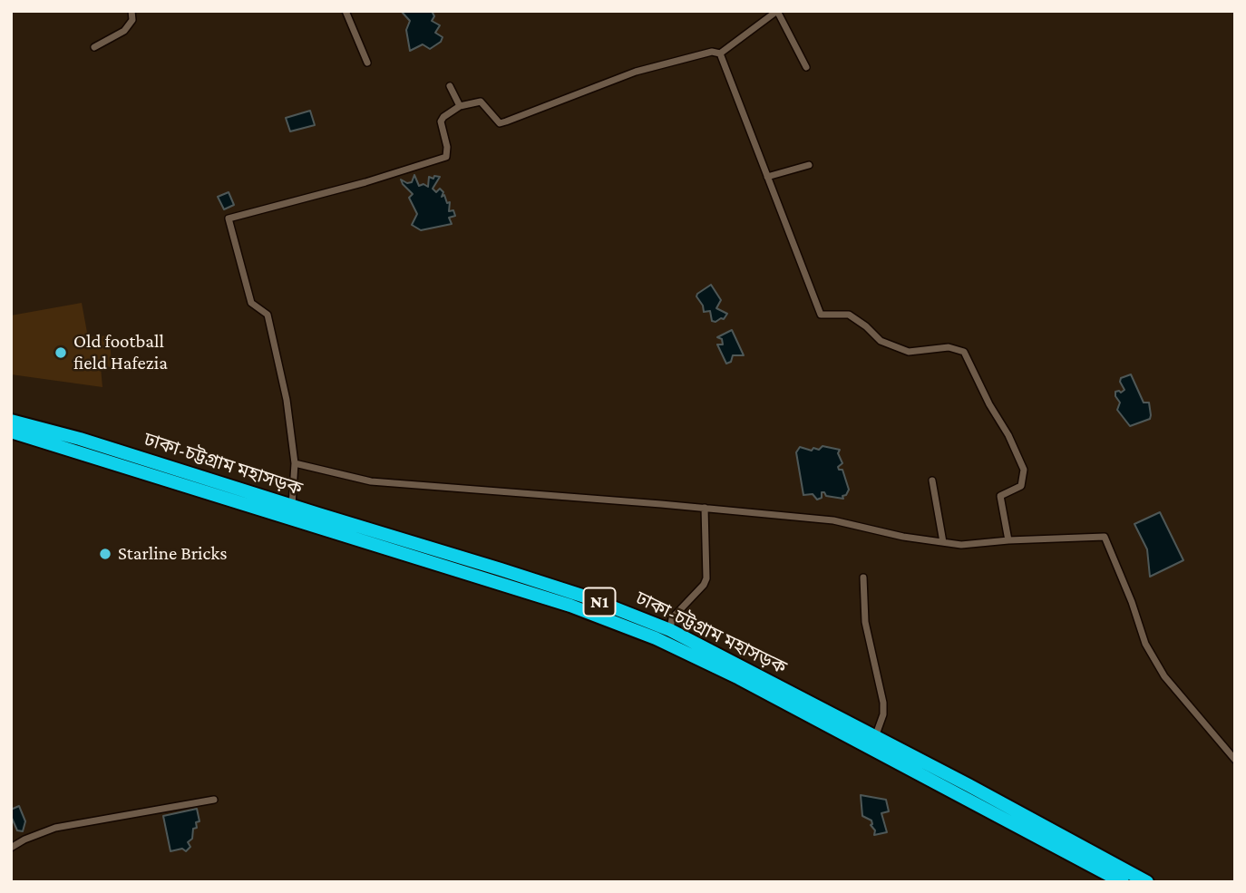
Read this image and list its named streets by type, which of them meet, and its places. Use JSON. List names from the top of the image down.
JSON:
{
  "streets": {
    "highway": ["ঢাকা-চট্টগ্রাম মহাসড়ক", "N1"]
  },
  "places": ["Old football field Hafezia", "Starline Bricks"]
}
